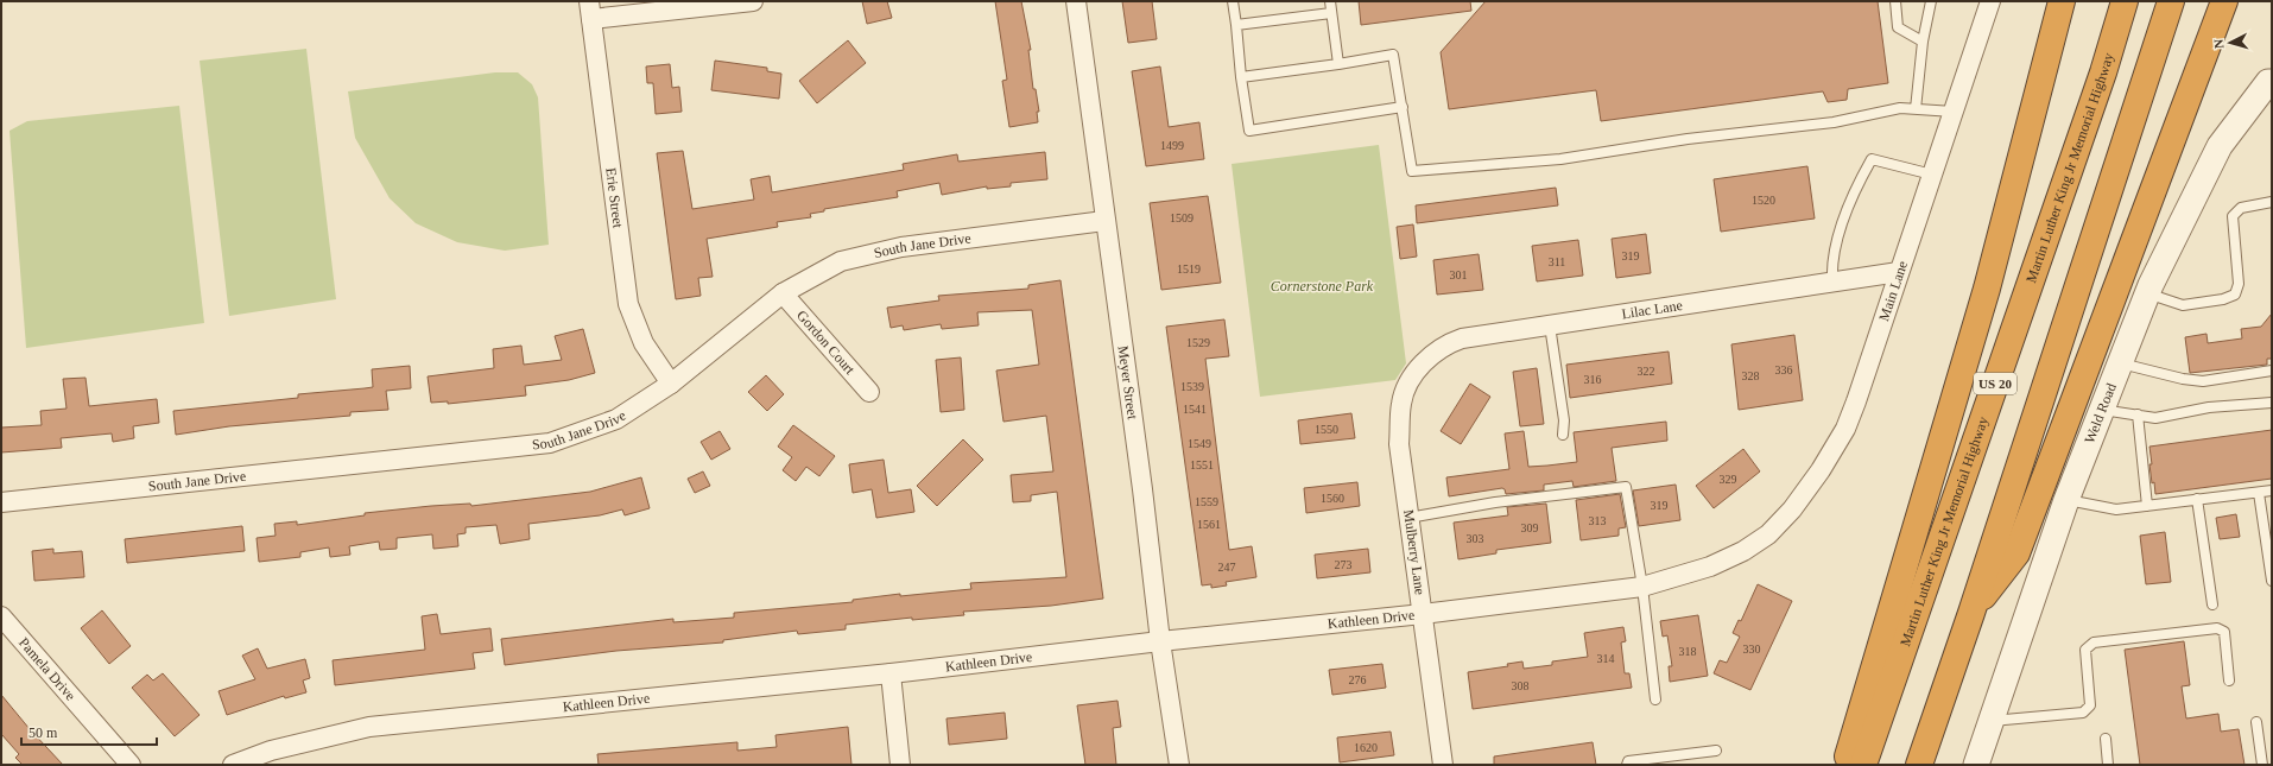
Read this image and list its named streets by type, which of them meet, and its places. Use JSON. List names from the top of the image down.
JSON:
{
  "streets": {
    "highway": ["Martin Luther King Jr Memorial Highway", "US 20"],
    "street": [
      "Erie Street",
      "South Jane Drive",
      "Main Lane",
      "Lilac Lane",
      "Gordon Court",
      "Meyer Street",
      "Weld Road",
      "Mulberry Lane",
      "Kathleen Drive",
      "Pamela Drive"
    ]
  },
  "crossings": [
    ["Erie Street", "South Jane Drive"],
    ["South Jane Drive", "Gordon Court"],
    ["South Jane Drive", "Meyer Street"],
    ["Main Lane", "Lilac Lane"],
    ["Main Lane", "Kathleen Drive"],
    ["Lilac Lane", "Mulberry Lane"],
    ["Meyer Street", "Kathleen Drive"],
    ["Mulberry Lane", "Kathleen Drive"]
  ],
  "parks": ["Cornerstone Park"],
  "house_numbers": [
    "1499",
    "1520",
    "1509",
    "319",
    "311",
    "1519",
    "301",
    "1529",
    "336",
    "322",
    "328",
    "316",
    "1539",
    "1541",
    "1550",
    "1549",
    "1551",
    "329",
    "1560",
    "1559",
    "319",
    "313",
    "1561",
    "309",
    "303",
    "273",
    "247",
    "330",
    "318",
    "314",
    "276",
    "308",
    "1620"
  ],
  "scale_bar": "50 m",
  "north": "left"
}
